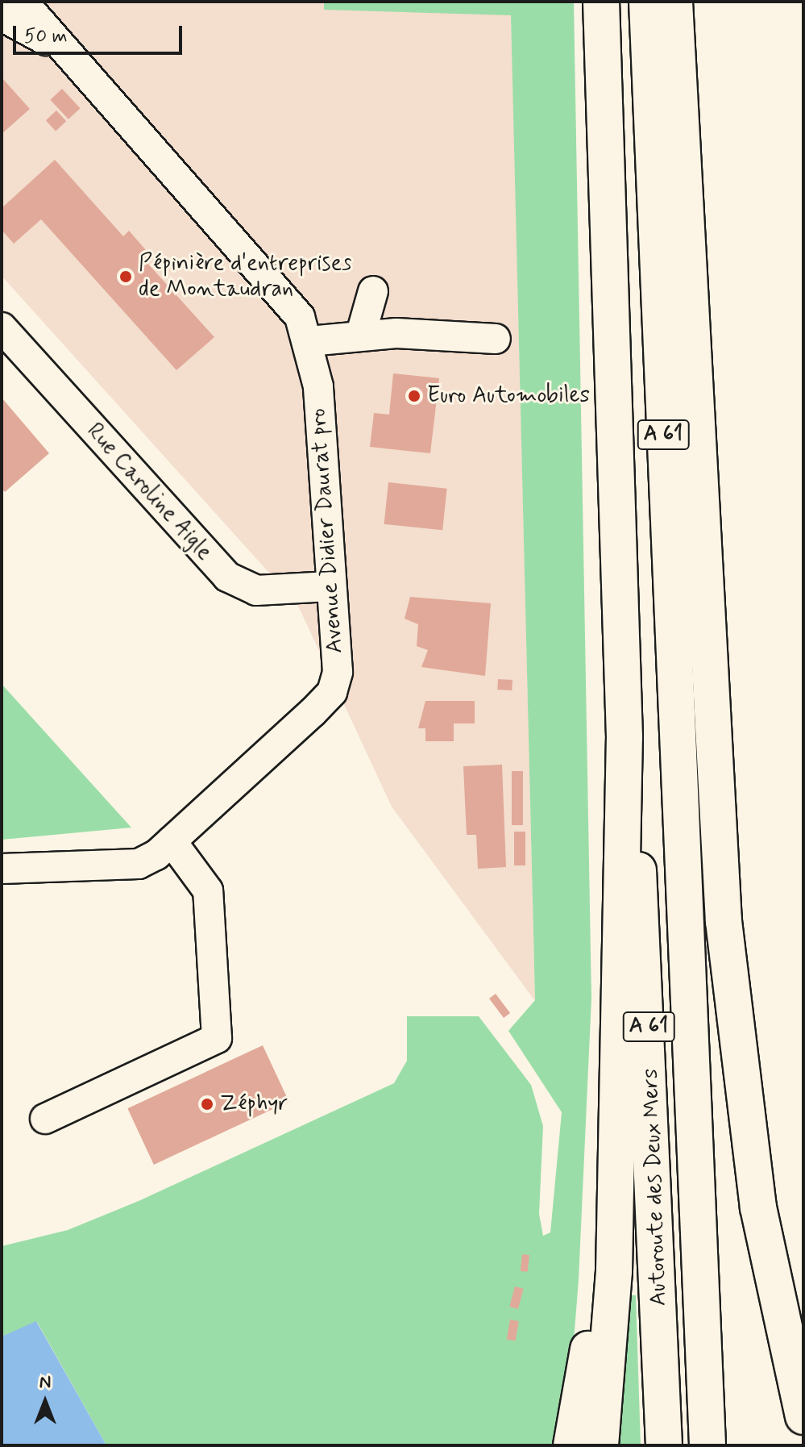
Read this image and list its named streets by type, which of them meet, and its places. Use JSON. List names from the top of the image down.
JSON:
{
  "streets": {
    "highway": ["A 61", "Autoroute des Deux Mers"],
    "street": ["Rue Caroline Aigle", "Avenue Didier Daurat pro"]
  },
  "crossings": [
    ["A 61", "Autoroute des Deux Mers"],
    ["Rue Caroline Aigle", "Avenue Didier Daurat pro"]
  ],
  "places": ["Pépinière d'entreprises de Montaudran", "Euro Automobiles", "Zéphyr"],
  "scale_bar": "50 m",
  "north": "top"
}
